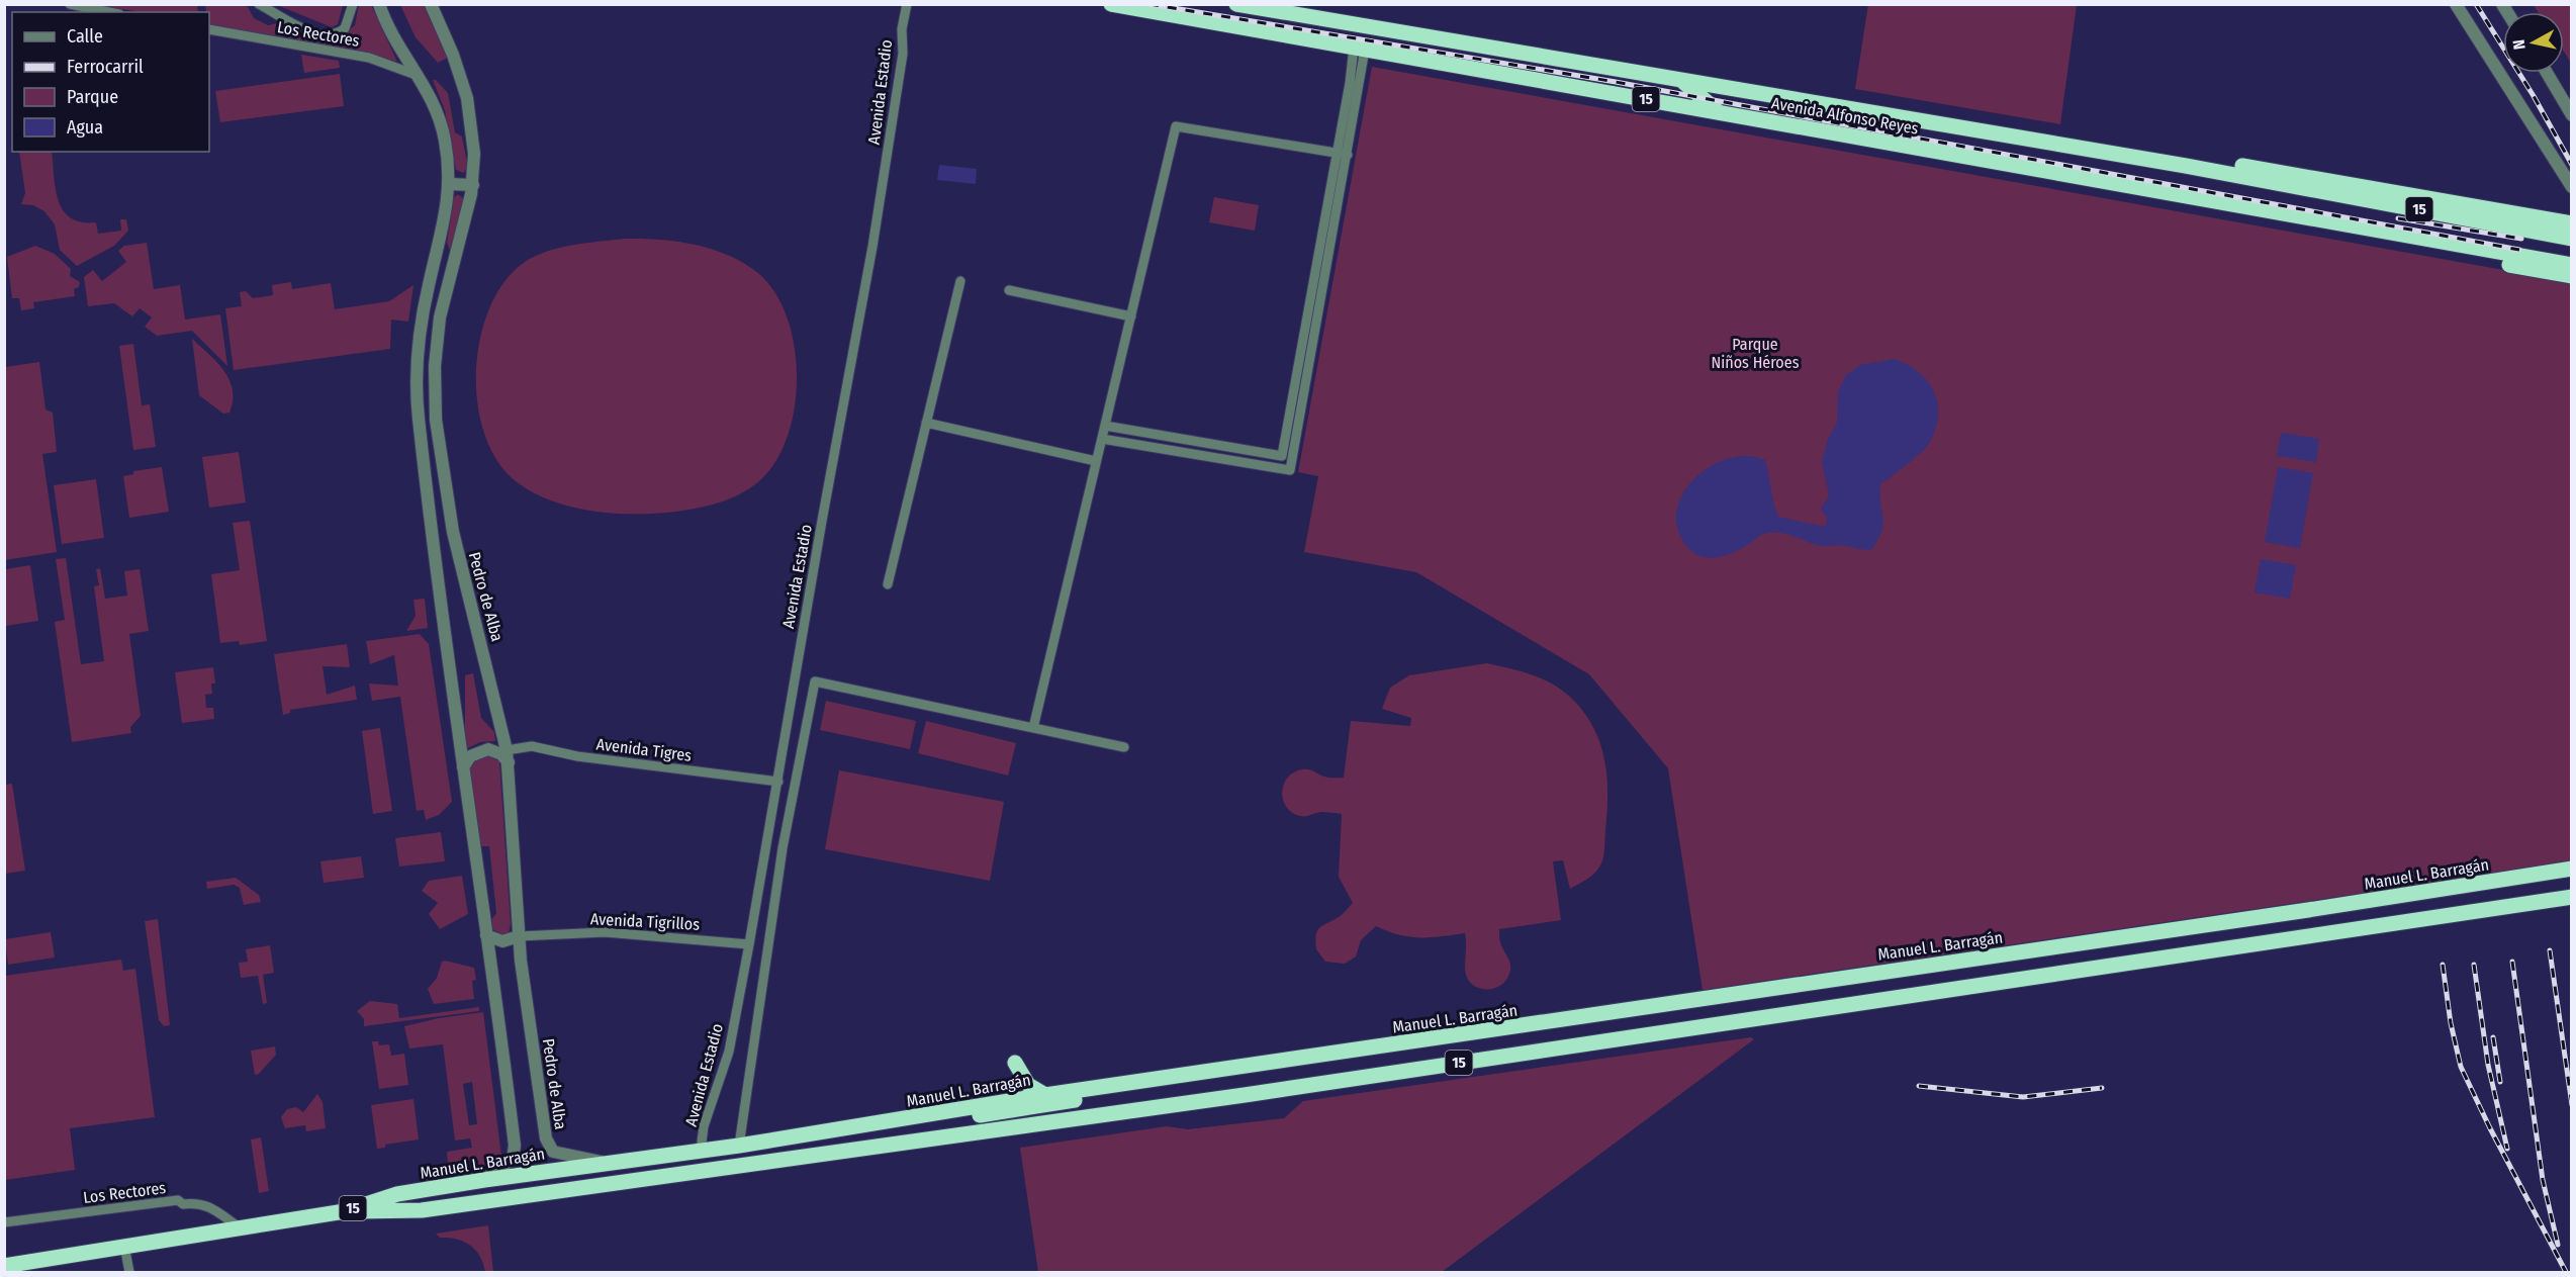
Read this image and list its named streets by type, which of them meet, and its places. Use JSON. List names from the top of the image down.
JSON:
{
  "streets": {
    "highway": ["15", "Avenida Alfonso Reyes", "Manuel L. Barragán"],
    "street": [
      "Los Rectores",
      "Avenida Estadio",
      "Pedro de Alba",
      "Avenida Tigres",
      "Avenida Tigrillos"
    ]
  },
  "crossings": [
    ["Los Rectores", "Manuel L. Barragán"],
    ["Avenida Estadio", "Avenida Tigres"],
    ["Avenida Estadio", "Manuel L. Barragán"],
    ["Avenida Estadio", "Avenida Tigrillos"],
    ["Pedro de Alba", "Avenida Tigres"],
    ["Pedro de Alba", "Manuel L. Barragán"],
    ["Pedro de Alba", "Avenida Tigrillos"]
  ],
  "parks": ["Parque Niños Héroes"],
  "legend": [
    "Calle",
    "Ferrocarril",
    "Parque",
    "Agua"
  ],
  "north": "left"
}
